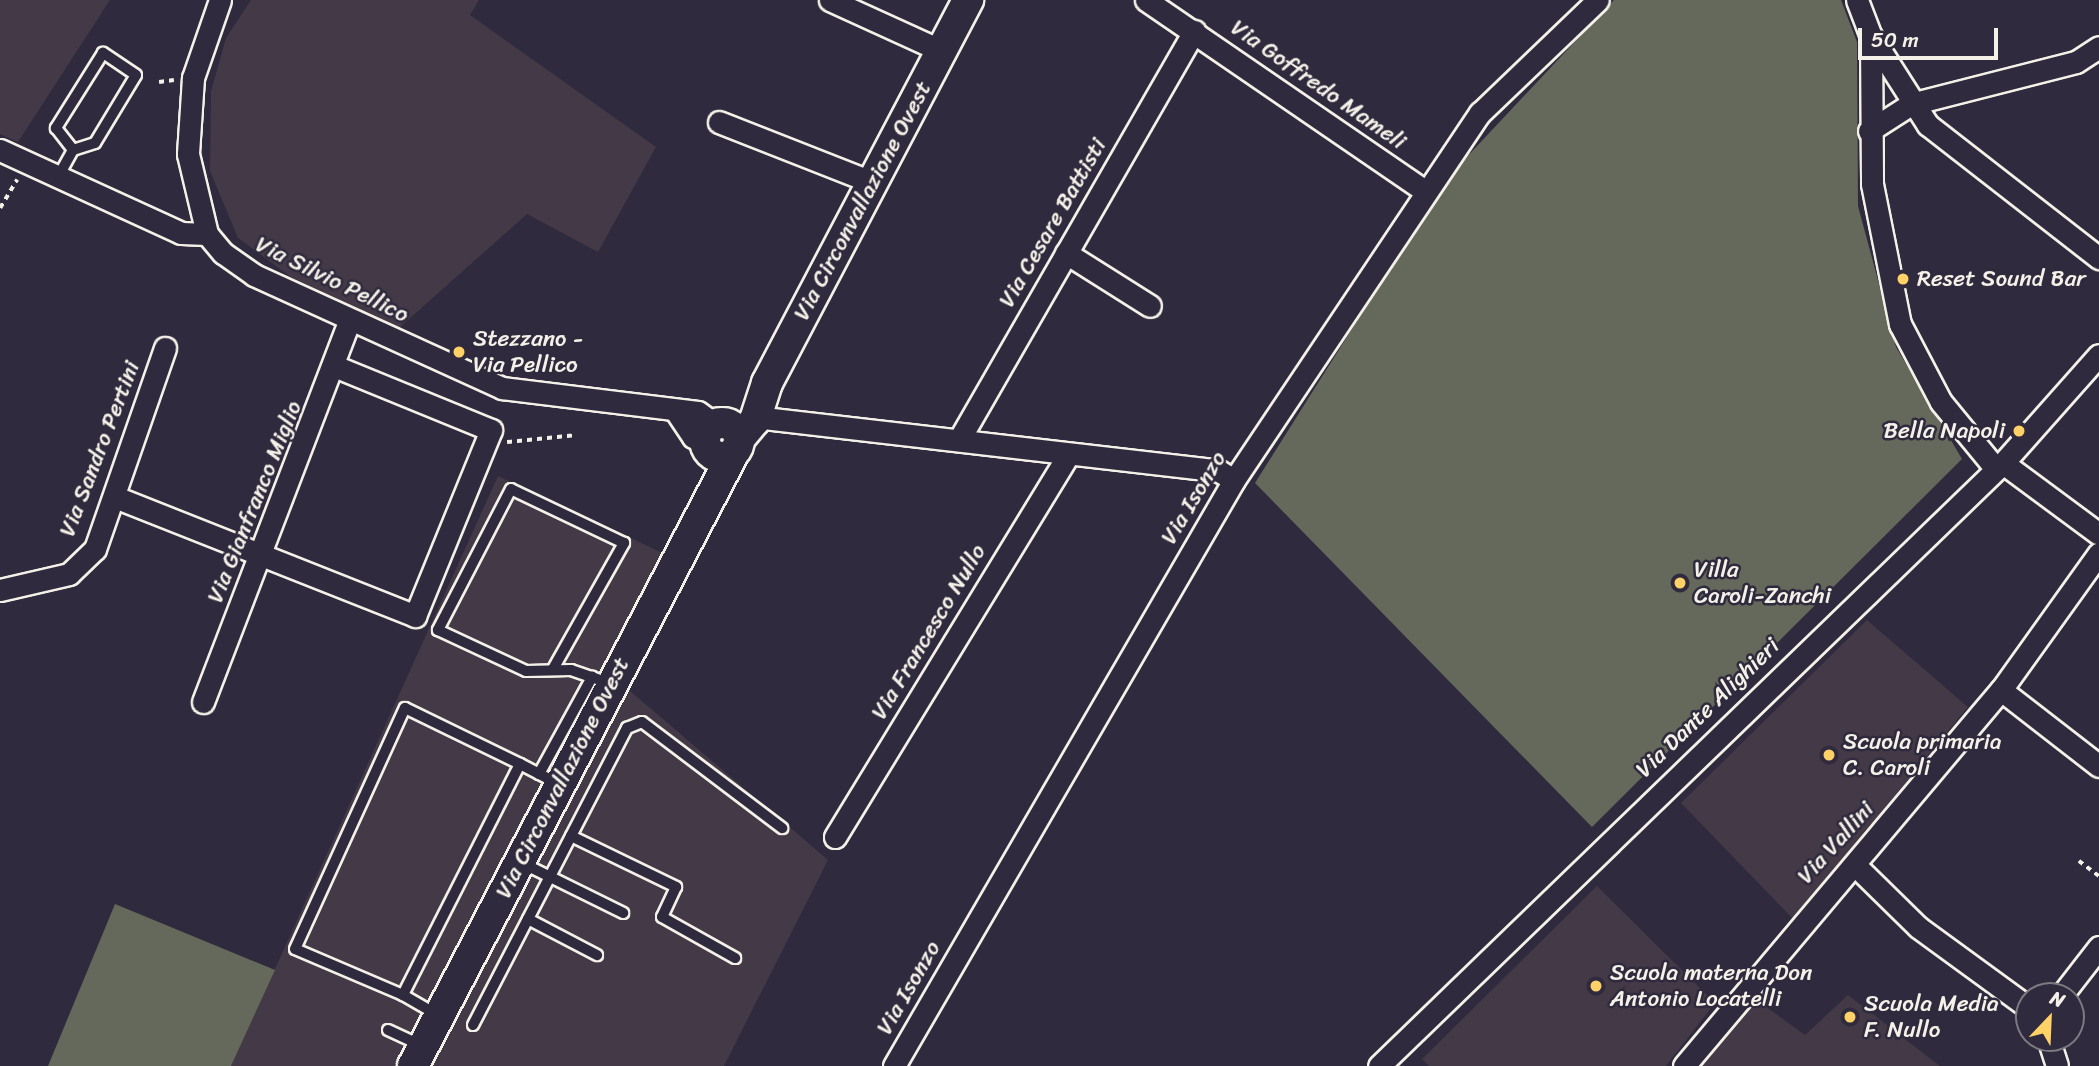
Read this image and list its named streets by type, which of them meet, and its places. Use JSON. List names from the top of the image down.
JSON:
{
  "streets": {
    "street": [
      "Via Goffredo Mameli",
      "Via Circonvallazione Ovest",
      "Via Cesare Battisti",
      "Via Silvio Pellico",
      "Via Sandro Pertini",
      "Via Isonzo",
      "Via Gianfranco Miglio",
      "Via Francesco Nullo",
      "Via Dante Alighieri",
      "Via Vallini"
    ]
  },
  "crossings": [
    ["Via Goffredo Mameli", "Via Cesare Battisti"],
    ["Via Goffredo Mameli", "Via Isonzo"],
    ["Via Circonvallazione Ovest", "Via Silvio Pellico"],
    ["Via Cesare Battisti", "Via Silvio Pellico"],
    ["Via Silvio Pellico", "Via Isonzo"],
    ["Via Silvio Pellico", "Via Gianfranco Miglio"],
    ["Via Silvio Pellico", "Via Francesco Nullo"]
  ],
  "places": [
    "Reset Sound Bar",
    "Stezzano - Via Pellico",
    "Bella Napoli",
    "Villa Caroli-Zanchi",
    "Scuola primaria C. Caroli",
    "Scuola materna Don Antonio Locatelli",
    "Scuola Media F. Nullo"
  ],
  "scale_bar": "50 m",
  "north": "top right"
}
